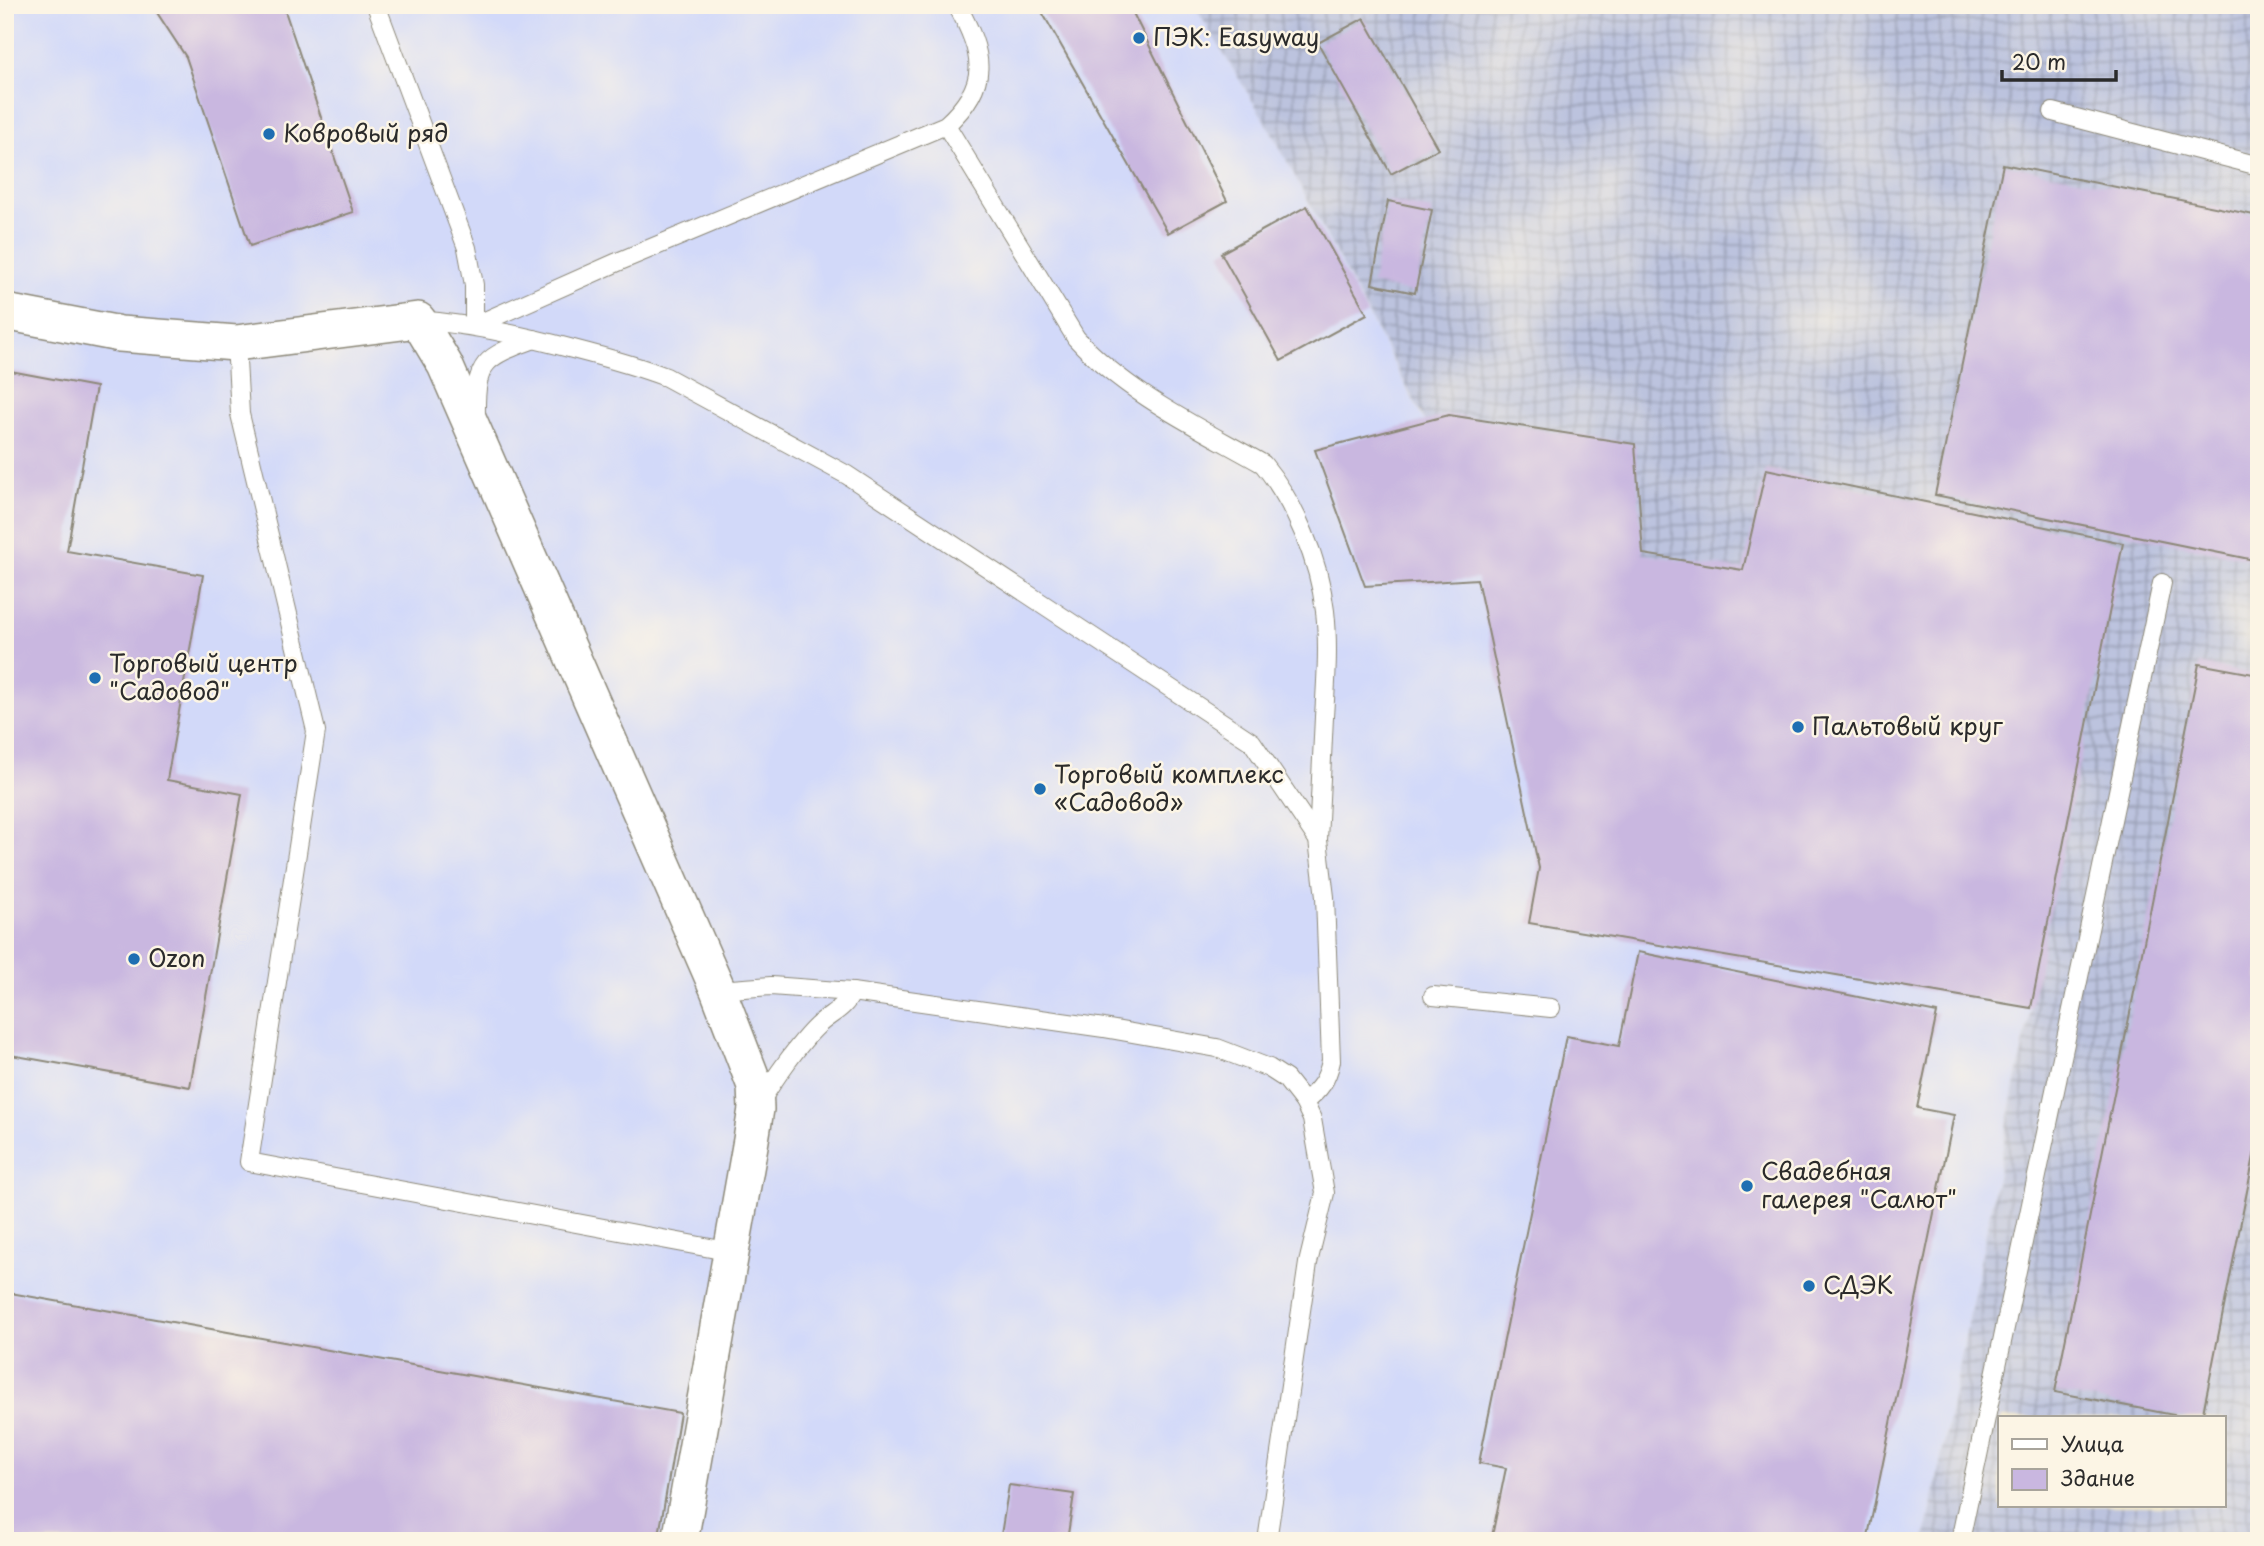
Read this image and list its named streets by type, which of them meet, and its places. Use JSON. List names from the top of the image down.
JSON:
{
  "places": [
    "ПЭК: Easyway",
    "Ковровый ряд",
    "Торговый центр \"Садовод\"",
    "Пальтовый круг",
    "Торговый комплекс «Садовод»",
    "Ozon",
    "Свадебная галерея \"Салют\"",
    "СДЭК"
  ],
  "legend": ["Улица", "Здание"],
  "scale_bar": "20 m"
}
